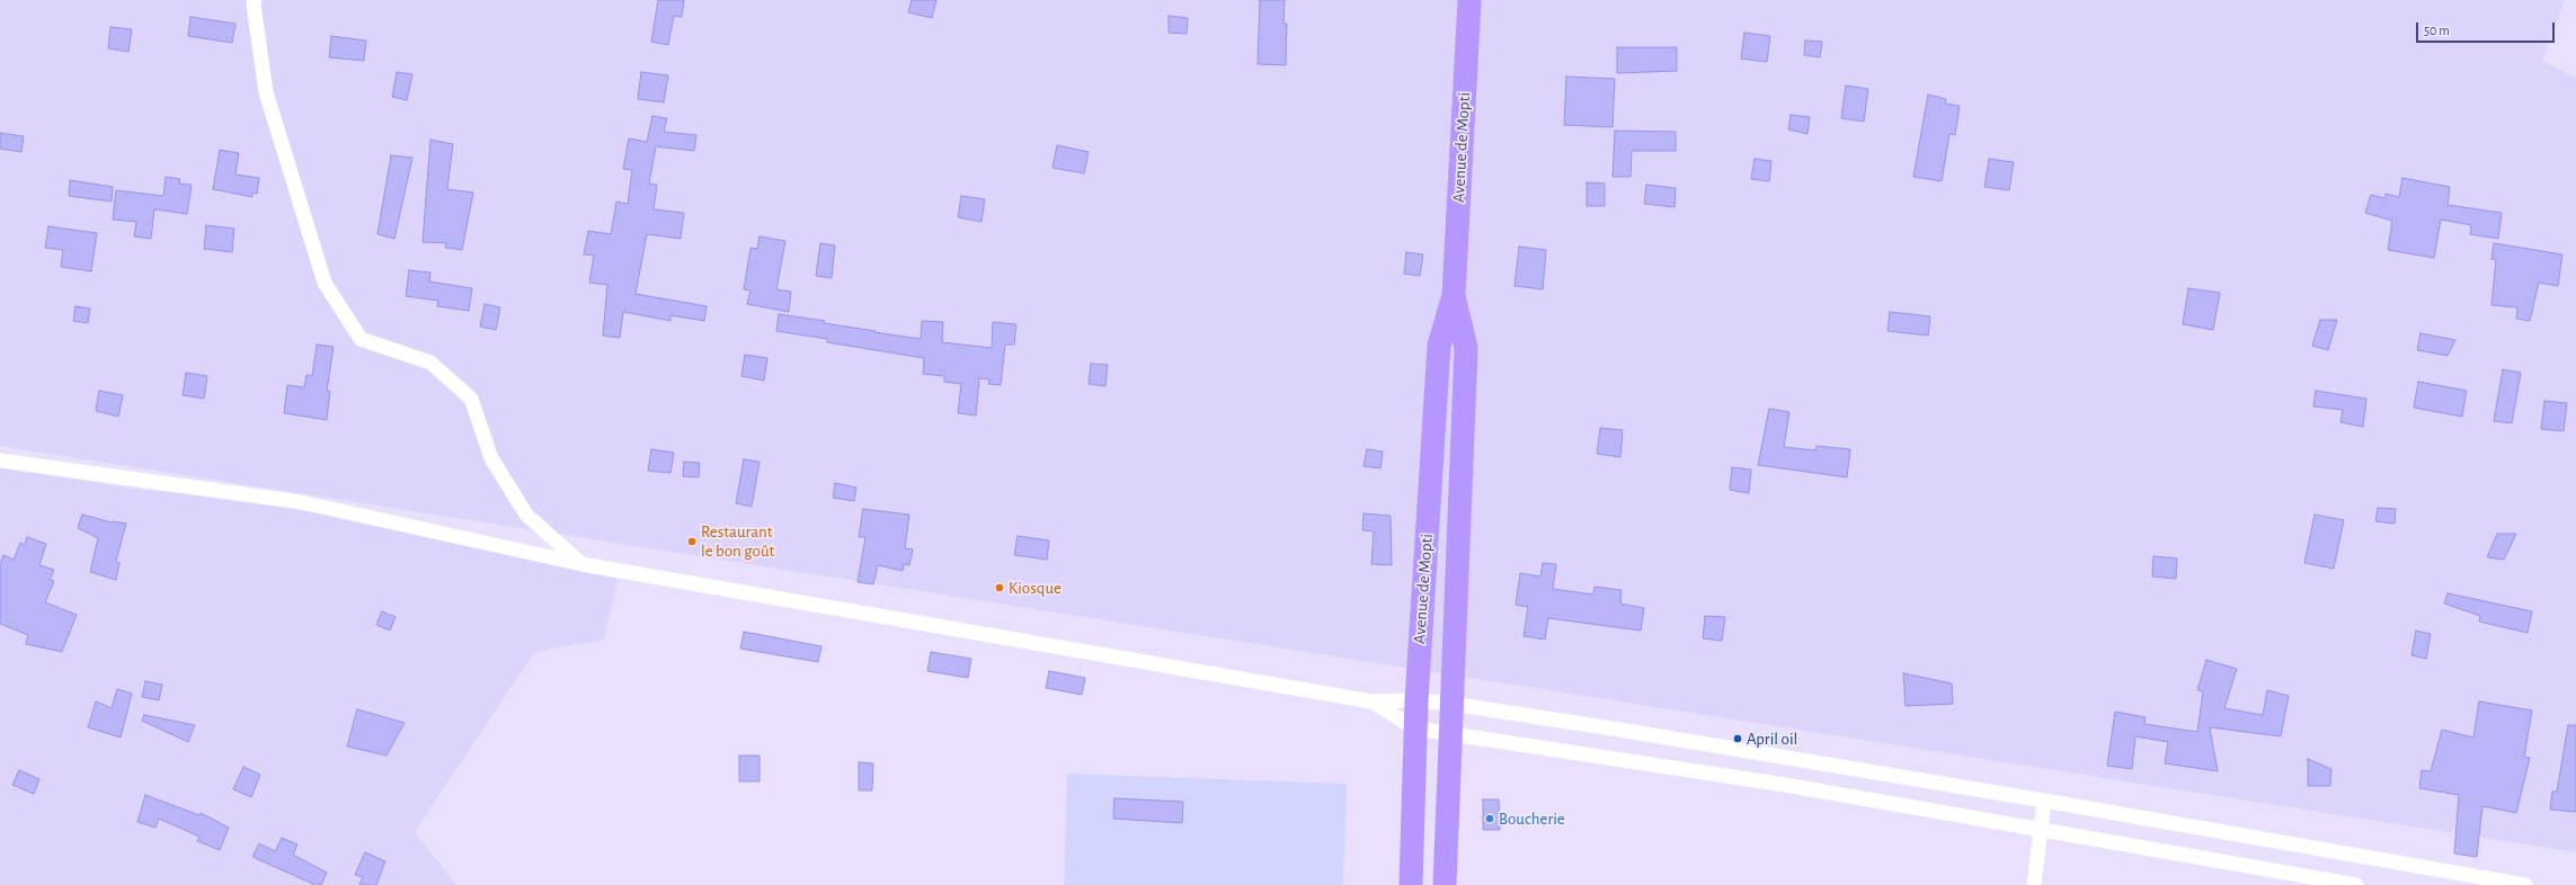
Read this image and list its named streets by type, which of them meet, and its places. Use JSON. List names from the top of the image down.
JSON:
{
  "streets": {
    "main road": ["Avenue de Mopti"]
  },
  "places": [
    "Restaurant le bon goût",
    "Kiosque",
    "April oil",
    "Boucherie"
  ],
  "scale_bar": "50 m"
}
